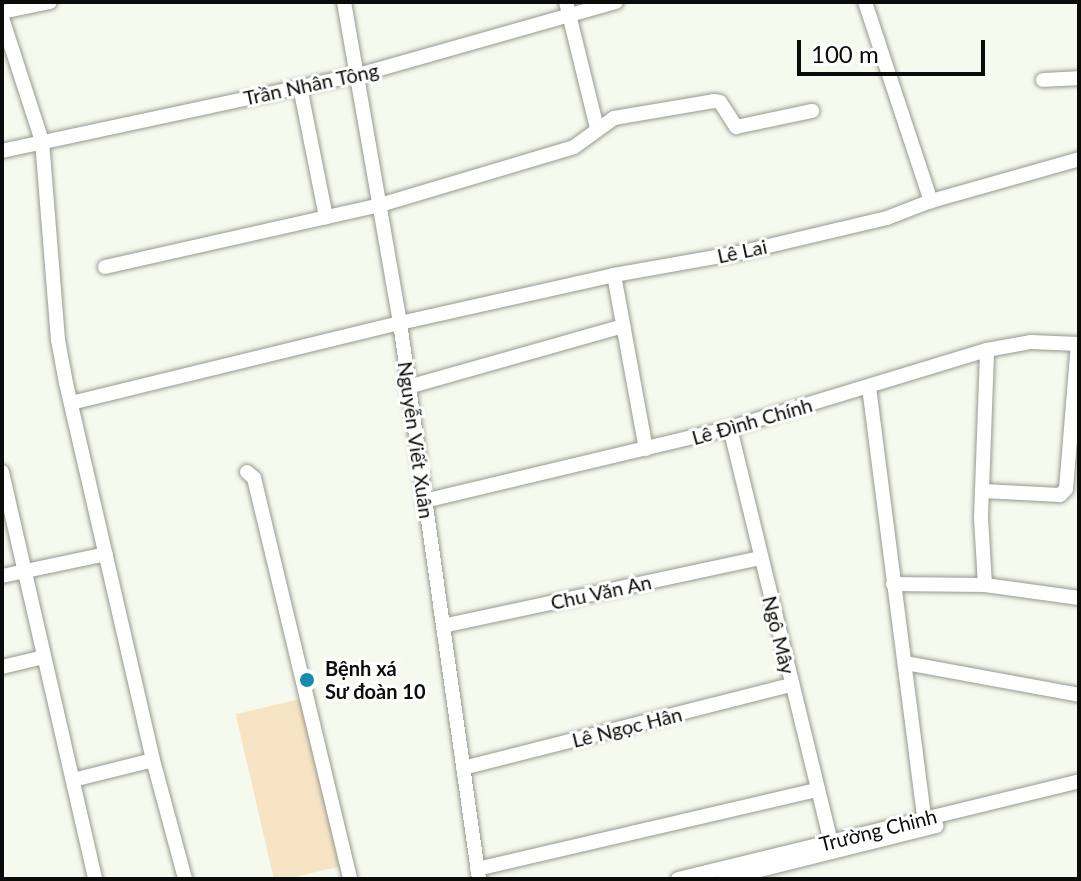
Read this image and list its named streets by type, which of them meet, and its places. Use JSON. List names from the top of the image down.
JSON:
{
  "streets": {
    "street": [
      "Trần Nhân Tông",
      "Lê Lai",
      "Lê Đình Chính",
      "Nguyễn Viết Xuân",
      "Chu Văn An",
      "Ngô Mây",
      "Lê Ngọc Hân",
      "Trường Chinh"
    ]
  },
  "crossings": [
    ["Trần Nhân Tông", "Nguyễn Viết Xuân"],
    ["Lê Lai", "Nguyễn Viết Xuân"],
    ["Lê Đình Chính", "Nguyễn Viết Xuân"],
    ["Lê Đình Chính", "Ngô Mây"],
    ["Nguyễn Viết Xuân", "Chu Văn An"],
    ["Nguyễn Viết Xuân", "Lê Ngọc Hân"],
    ["Chu Văn An", "Ngô Mây"],
    ["Ngô Mây", "Lê Ngọc Hân"],
    ["Ngô Mây", "Trường Chinh"]
  ],
  "places": ["Bệnh xá Sư đoàn 10"],
  "scale_bar": "100 m"
}
